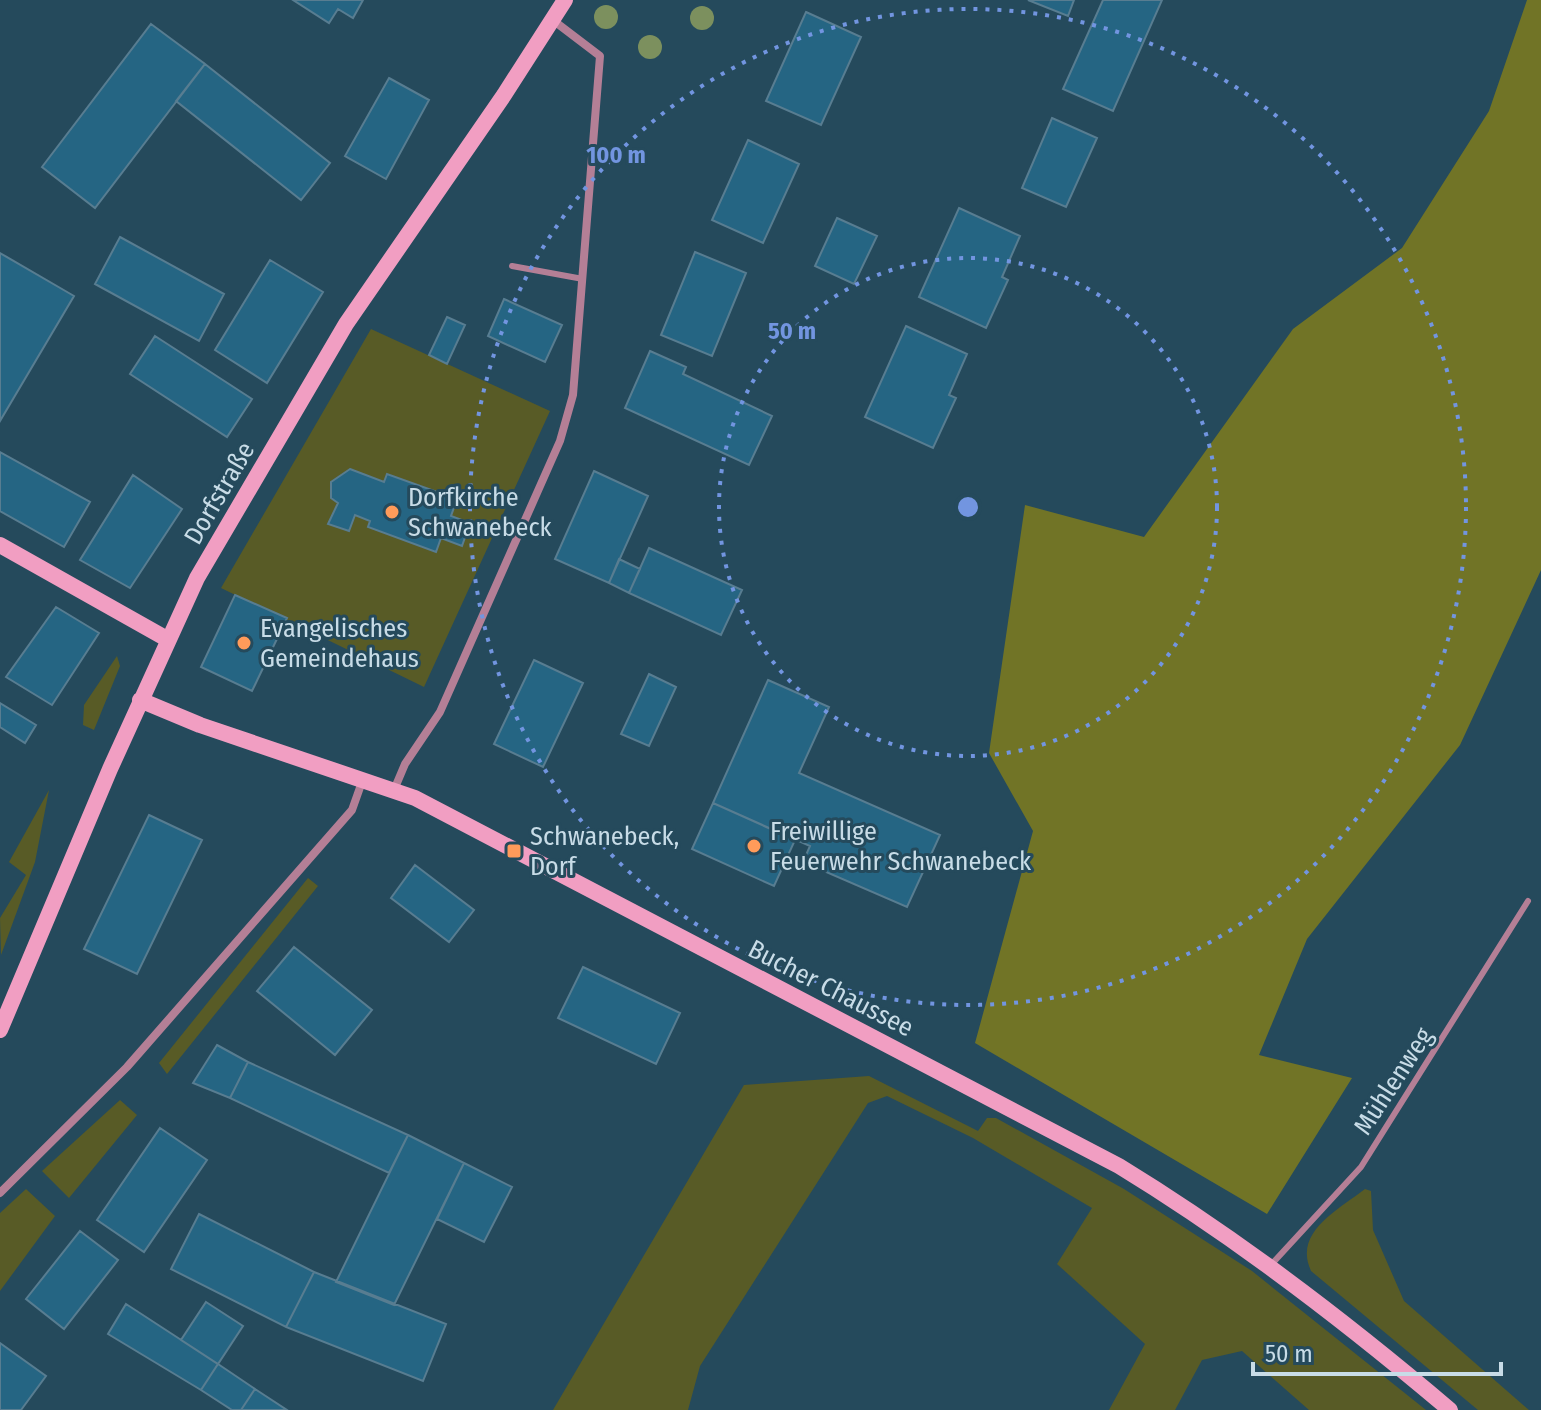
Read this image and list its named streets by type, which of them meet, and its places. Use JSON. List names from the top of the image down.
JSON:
{
  "streets": {
    "main road": ["Dorfstraße", "Bucher Chaussee"],
    "lane": ["Mühlenweg"]
  },
  "crossings": [
    ["Dorfstraße", "Bucher Chaussee"],
    ["Bucher Chaussee", "Mühlenweg"]
  ],
  "places": {
    "other": ["Dorfkirche Schwanebeck", "Evangelisches Gemeindehaus", "Freiwillige Feuerwehr Schwanebeck"],
    "transit": ["Schwanebeck, Dorf"]
  },
  "scale_bar": "50 m",
  "rings": ["100 m", "50 m"]
}
